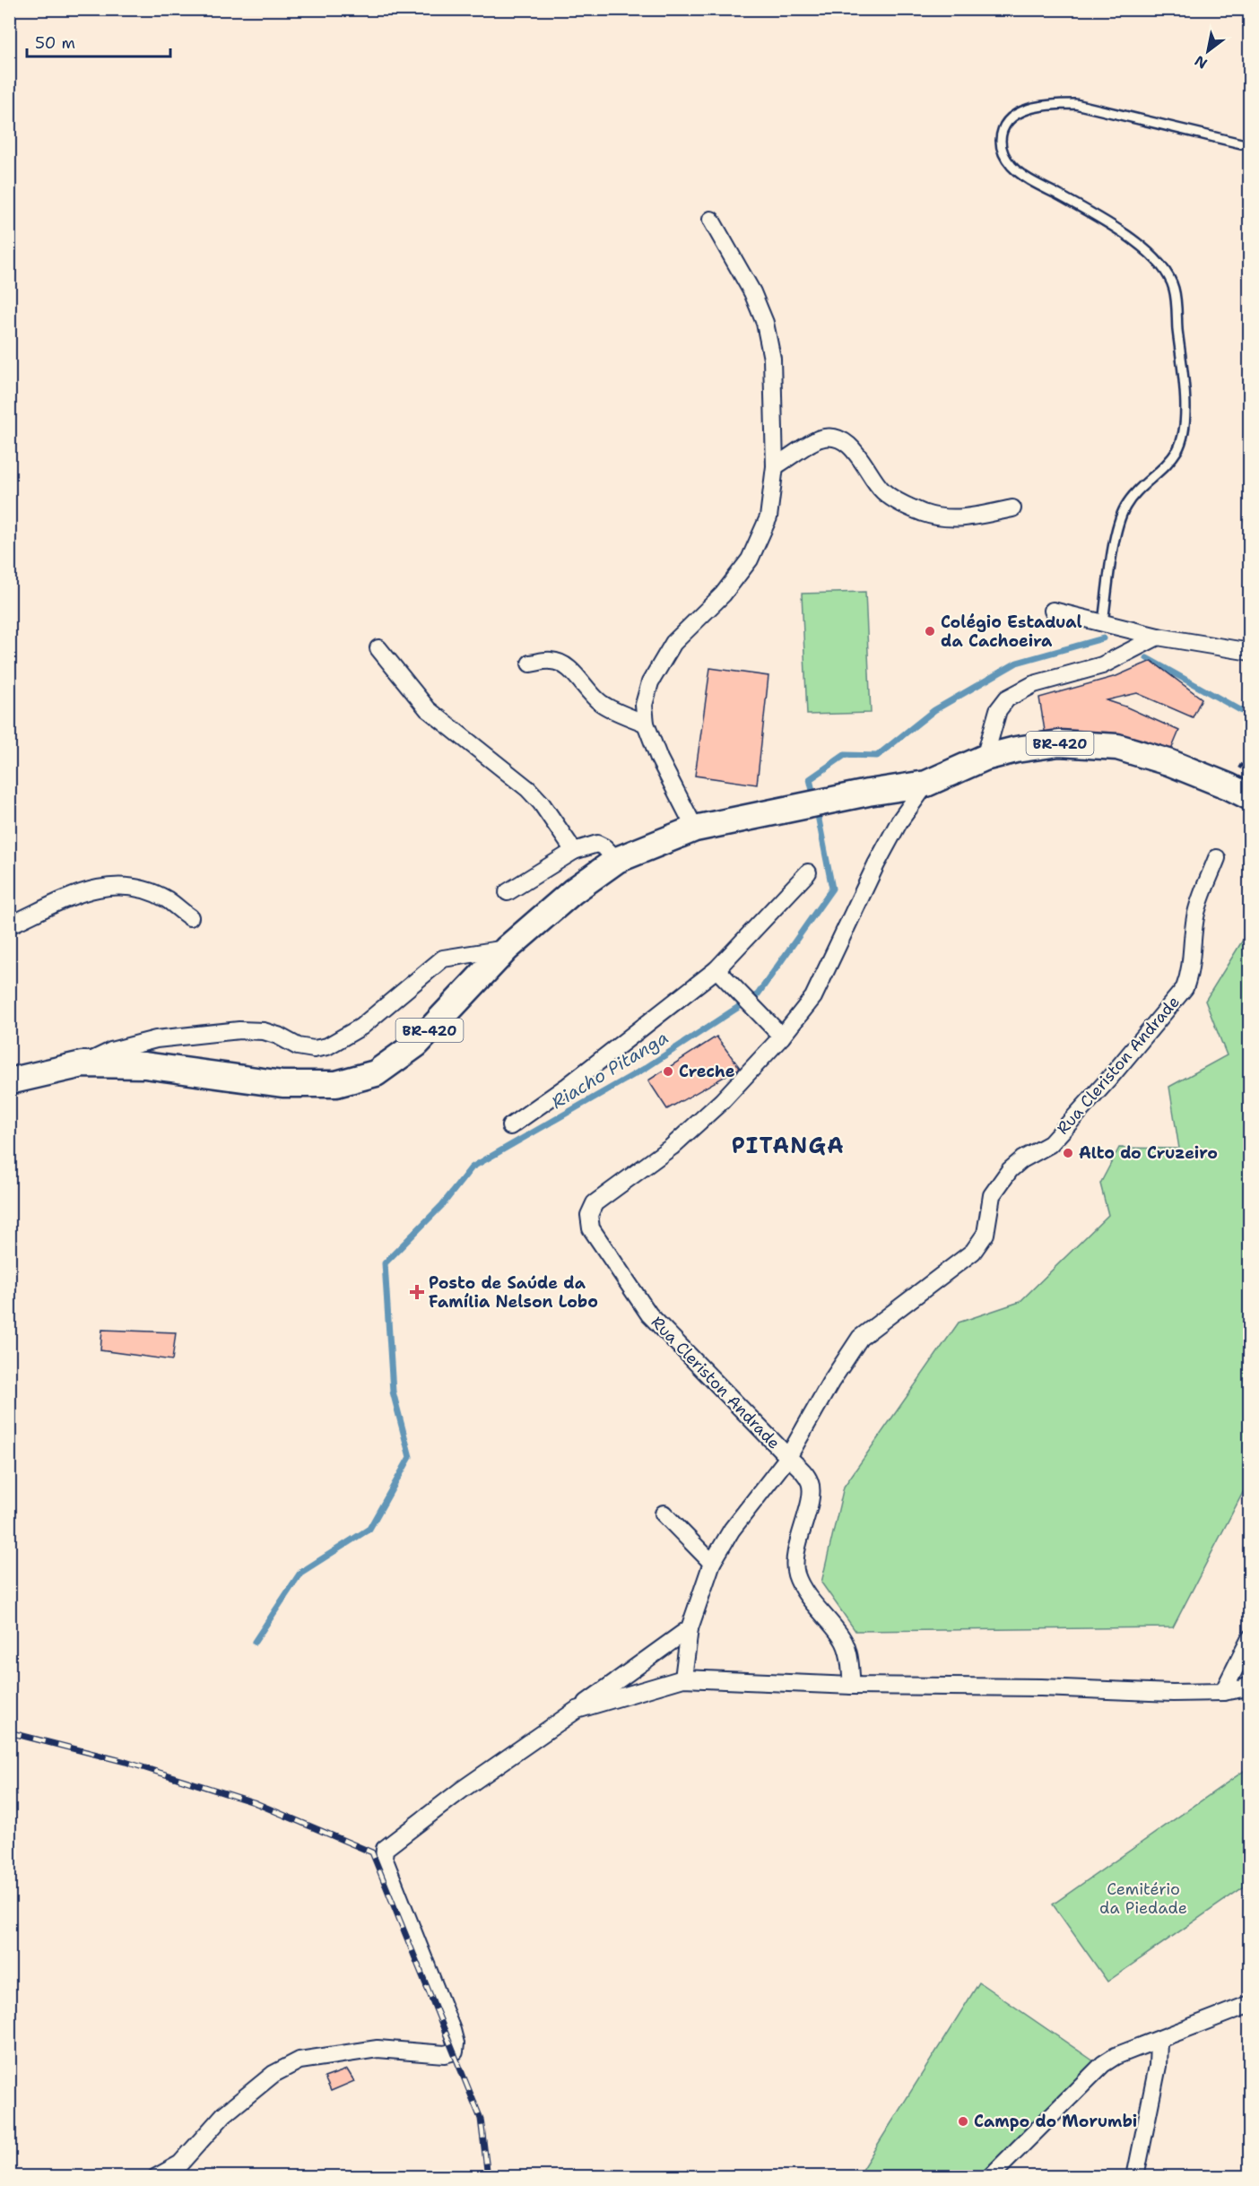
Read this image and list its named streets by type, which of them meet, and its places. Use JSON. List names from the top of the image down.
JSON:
{
  "streets": {
    "main road": ["BR-420"],
    "street": ["Rua Cleriston Andrade"]
  },
  "crossings": [
    ["BR-420", "Rua Cleriston Andrade"]
  ],
  "districts": ["PITANGA"],
  "water": ["Riacho Pitanga"],
  "parks": ["Cemitério da Piedade"],
  "places": {
    "other": [
      "Colégio Estadual da Cachoeira",
      "Creche",
      "Alto do Cruzeiro",
      "Campo do Morumbi"
    ],
    "health": ["Posto de Saúde da Família Nelson Lobo"]
  },
  "scale_bar": "50 m",
  "north": "bottom left"
}
